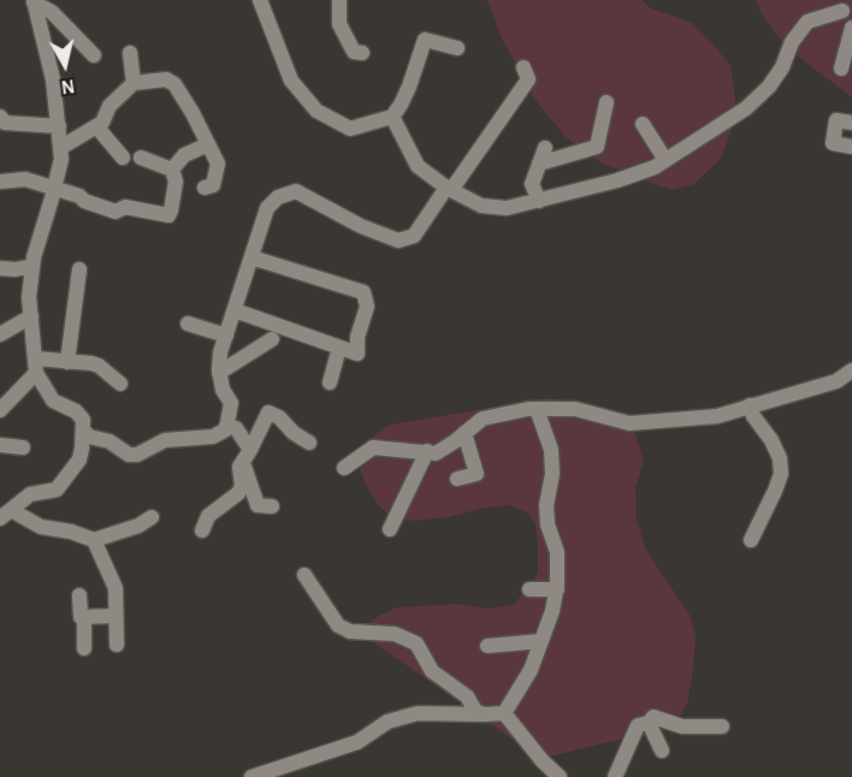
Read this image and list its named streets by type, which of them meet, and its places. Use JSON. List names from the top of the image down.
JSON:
{
  "north": "bottom"
}
